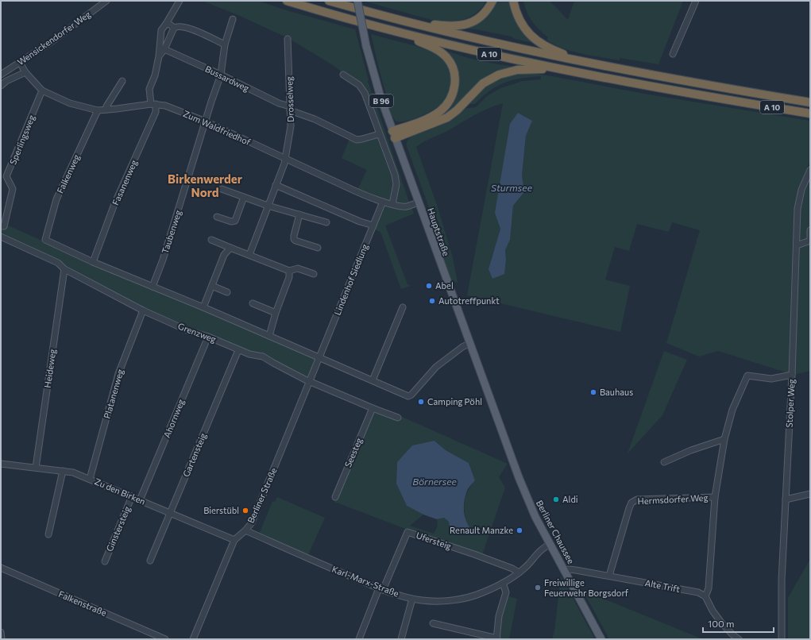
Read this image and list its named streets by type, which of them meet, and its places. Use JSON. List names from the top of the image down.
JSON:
{
  "streets": {
    "highway": ["A 10"],
    "main road": ["B 96", "Hauptstraße", "Berliner Chaussee"],
    "street": [
      "Wensickendorfer Weg",
      "Bussardweg",
      "Drosselweg",
      "Zum Waldfriedhof",
      "Sperlingsweg",
      "Falkenweg",
      "Fasanenweg",
      "Taubenweg",
      "Lindenhof Siedlung",
      "Grenzweg",
      "Heideweg",
      "Platanenweg",
      "Stolper Weg",
      "Ahornweg",
      "Seesteg",
      "Gartensteig",
      "Zu den Birken",
      "Berliner Straße",
      "Hermsdorfer Weg",
      "Ginstersteig",
      "Ufersteig",
      "Karl-Marx-Straße",
      "Alte Trift",
      "Falkenstraße"
    ]
  },
  "crossings": [
    ["Wensickendorfer Weg", "Zum Waldfriedhof"],
    ["Bussardweg", "Drosselweg"],
    ["Bussardweg", "Fasanenweg"],
    ["Bussardweg", "Taubenweg"],
    ["Drosselweg", "Zum Waldfriedhof"],
    ["Zum Waldfriedhof", "Sperlingsweg"],
    ["Zum Waldfriedhof", "Falkenweg"],
    ["Zum Waldfriedhof", "Fasanenweg"],
    ["Zum Waldfriedhof", "Taubenweg"],
    ["Zum Waldfriedhof", "Hauptstraße"],
    ["Zum Waldfriedhof", "Lindenhof Siedlung"],
    ["Falkenweg", "Fasanenweg"],
    ["Hauptstraße", "Berliner Chaussee"],
    ["Lindenhof Siedlung", "Grenzweg"],
    ["Lindenhof Siedlung", "Berliner Straße"],
    ["Grenzweg", "Heideweg"],
    ["Grenzweg", "Platanenweg"],
    ["Grenzweg", "Ahornweg"],
    ["Grenzweg", "Seesteg"],
    ["Grenzweg", "Gartensteig"],
    ["Grenzweg", "Berliner Straße"],
    ["Heideweg", "Zu den Birken"],
    ["Platanenweg", "Zu den Birken"],
    ["Ahornweg", "Zu den Birken"],
    ["Gartensteig", "Zu den Birken"],
    ["Zu den Birken", "Berliner Straße"],
    ["Zu den Birken", "Ginstersteig"],
    ["Berliner Straße", "Karl-Marx-Straße"],
    ["Hermsdorfer Weg", "Alte Trift"],
    ["Berliner Chaussee", "Karl-Marx-Straße"],
    ["Berliner Chaussee", "Alte Trift"],
    ["Ufersteig", "Karl-Marx-Straße"]
  ],
  "districts": ["Birkenwerder Nord"],
  "water": ["Sturmsee", "Börnersee"],
  "places": [
    "Abel",
    "Autotreffpunkt",
    "Bauhaus",
    "Camping Pöhl",
    "Aldi",
    "Bierstübl",
    "Renault Manzke",
    "Freiwillige Feuerwehr Borgsdorf"
  ],
  "scale_bar": "100 m"
}
